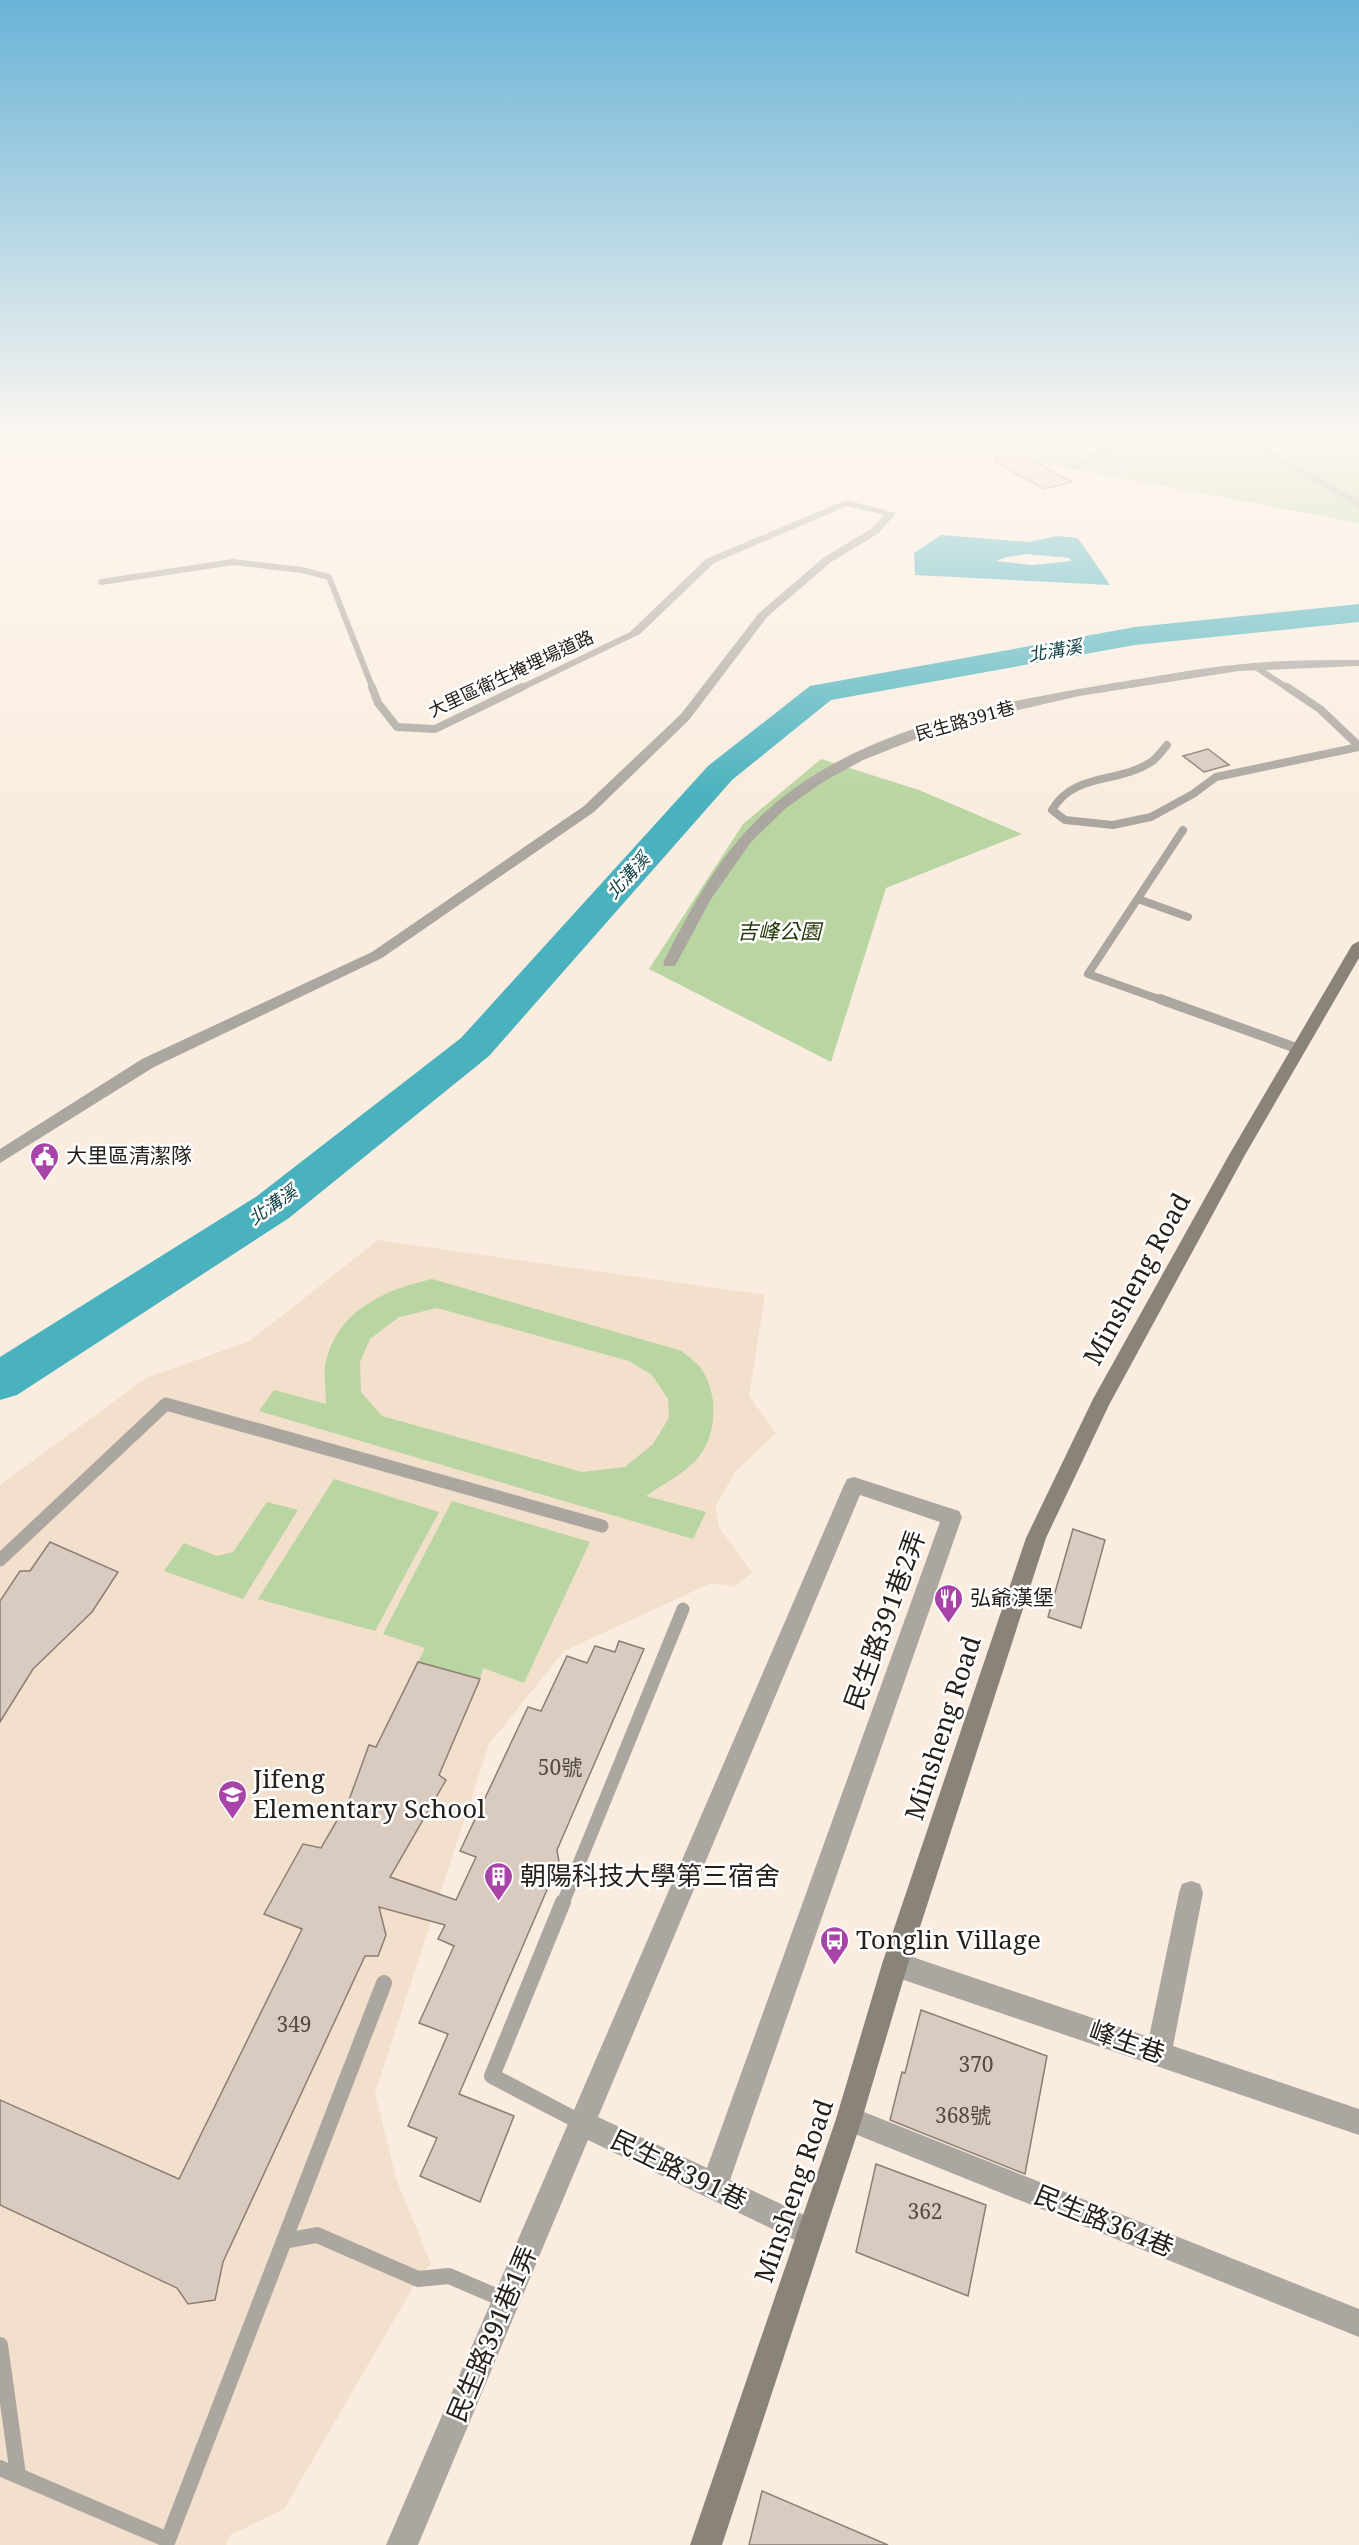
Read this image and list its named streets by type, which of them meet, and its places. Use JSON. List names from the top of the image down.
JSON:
{
  "streets": {
    "street": [
      "民生路391巷",
      "Minsheng Road",
      "民生路391巷2弄",
      "峰生巷",
      "民生路364巷",
      "民生路391巷1弄"
    ],
    "lane": ["大里區衛生掩埋場道路"]
  },
  "crossings": [
    ["民生路391巷", "Minsheng Road"],
    ["民生路391巷", "民生路391巷2弄"],
    ["民生路391巷", "民生路391巷1弄"],
    ["Minsheng Road", "峰生巷"],
    ["Minsheng Road", "民生路364巷"],
    ["民生路391巷2弄", "民生路391巷1弄"]
  ],
  "water": ["北溝溪"],
  "parks": ["吉峰公園"],
  "places": {
    "public building": ["大里區清潔隊"],
    "restaurant": ["弘爺漢堡"],
    "school or university": ["Jifeng Elementary School"],
    "building": ["朝陽科技大學第三宿舍"],
    "bus stop": ["Tonglin Village"]
  },
  "house_numbers": [
    "50號",
    "349",
    "370",
    "368號",
    "362"
  ]
}
